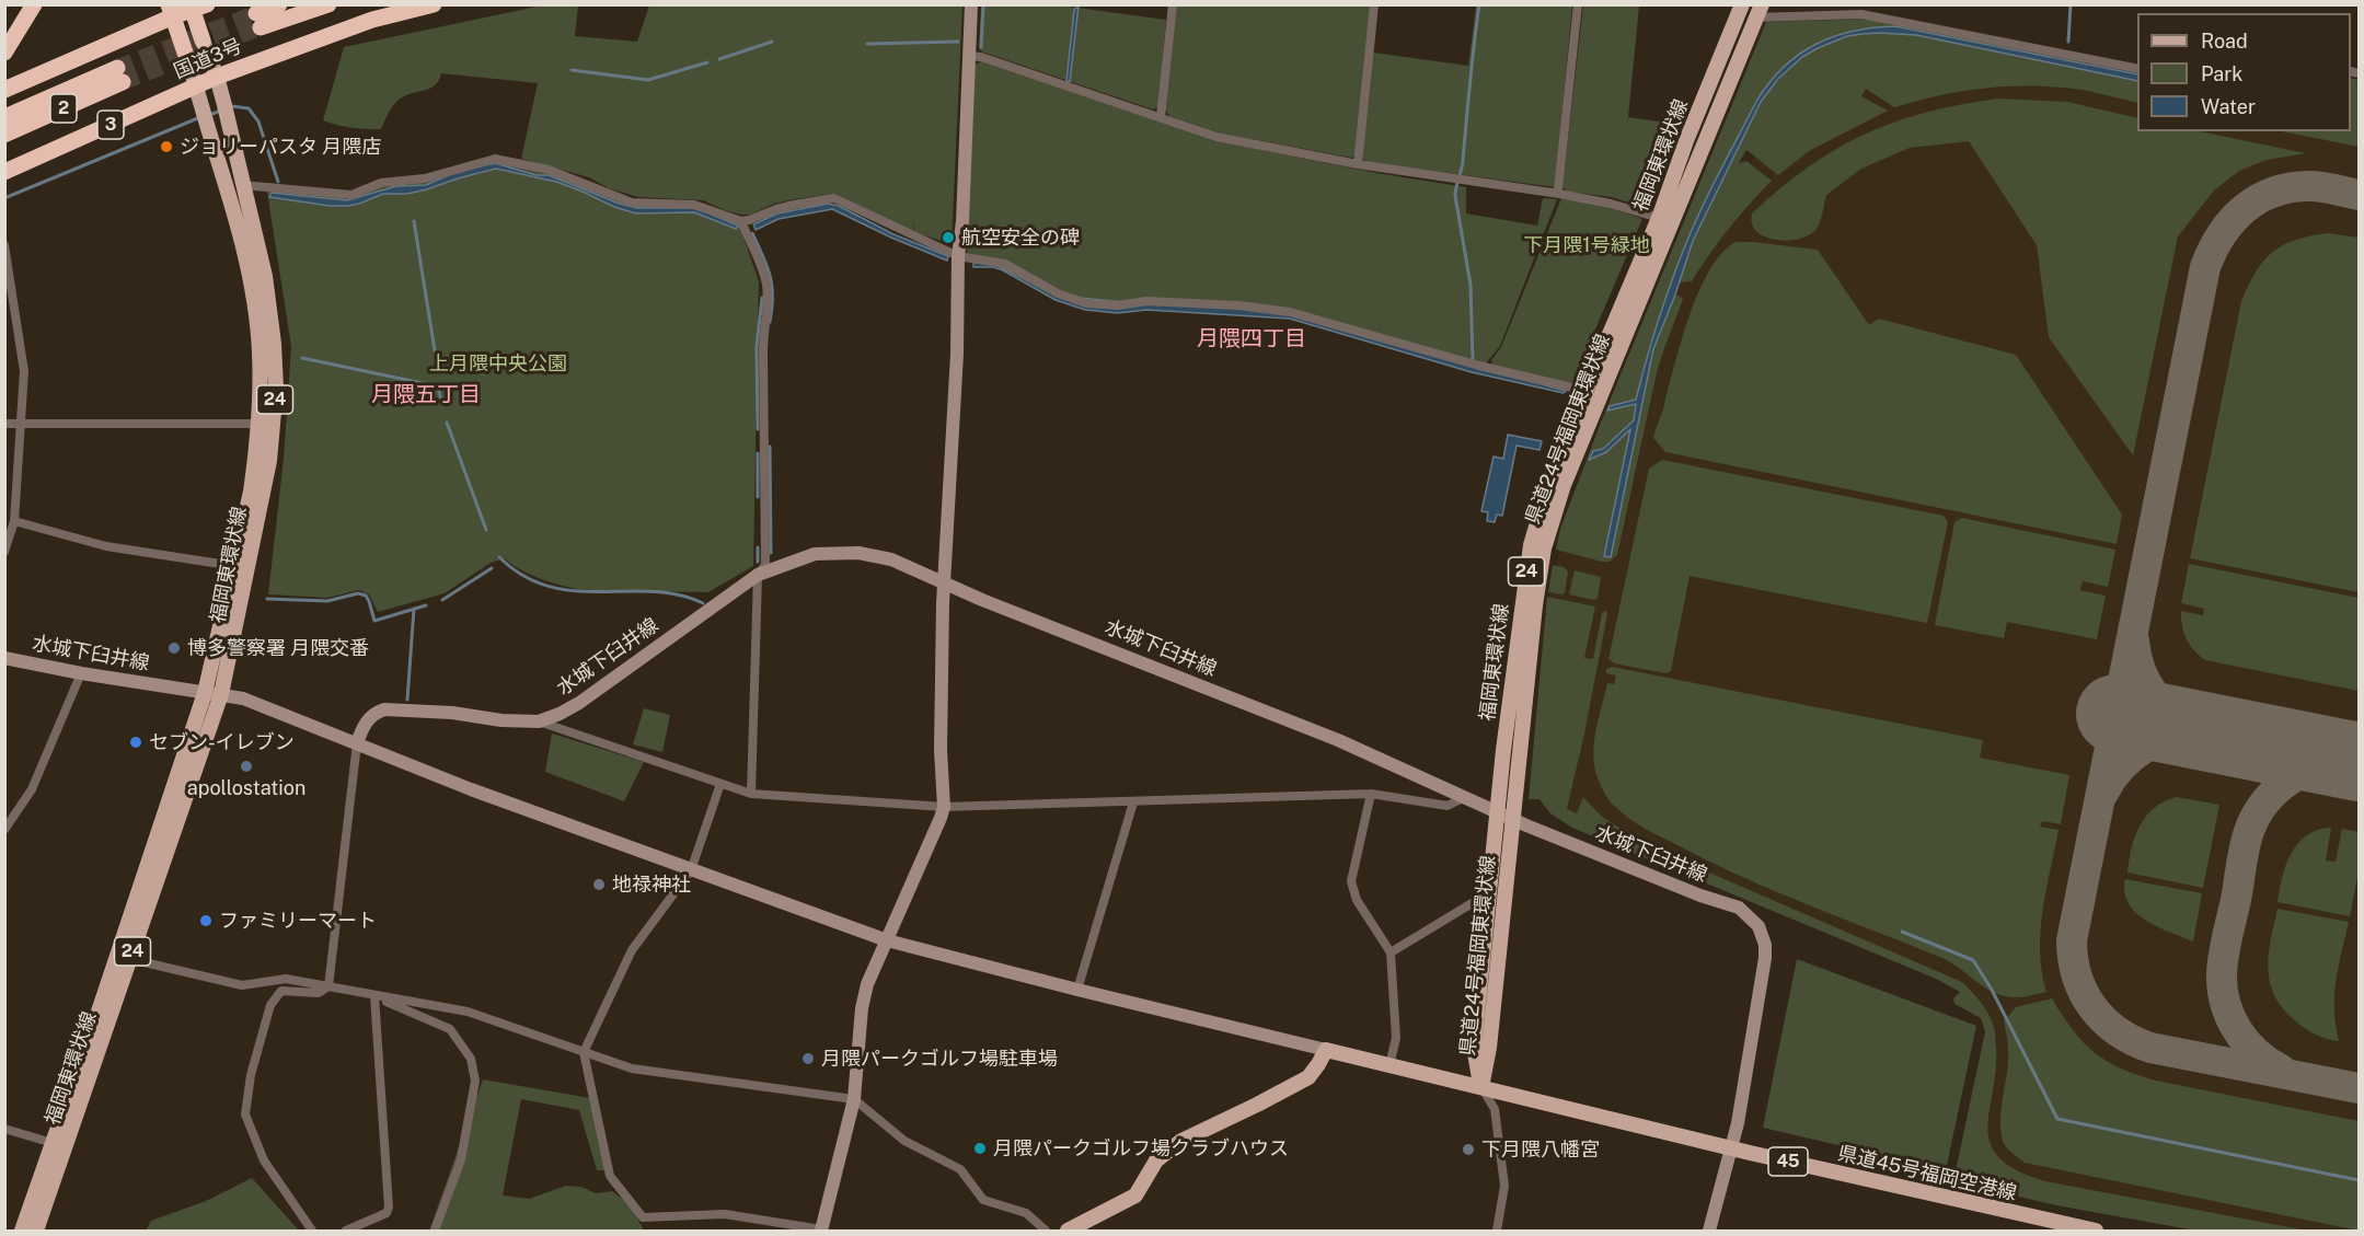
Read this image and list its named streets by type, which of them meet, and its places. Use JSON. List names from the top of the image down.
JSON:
{
  "streets": {
    "highway": ["国道3号", "2", "3"],
    "main road": [
      "福岡東環状線",
      "24",
      "県道24号福岡東環状線",
      "水城下臼井線",
      "45",
      "県道45号福岡空港線"
    ]
  },
  "crossings": [
    ["国道3号", "福岡東環状線"],
    ["福岡東環状線", "県道24号福岡東環状線"],
    ["福岡東環状線", "水城下臼井線"],
    ["福岡東環状線", "県道45号福岡空港線"],
    ["県道24号福岡東環状線", "水城下臼井線"],
    ["県道24号福岡東環状線", "県道45号福岡空港線"],
    ["水城下臼井線", "県道45号福岡空港線"]
  ],
  "districts": ["月隈四丁目", "月隈五丁目"],
  "parks": ["下月隈1号緑地", "上月隈中央公園"],
  "places": [
    "ジョリーパスタ 月隈店",
    "航空安全の碑",
    "博多警察署 月隈交番",
    "セブン-イレブン",
    "apollostation",
    "地禄神社",
    "ファミリーマート",
    "月隈パークゴルフ場駐車場",
    "月隈パークゴルフ場クラブハウス",
    "下月隈八幡宮"
  ],
  "legend": ["Road", "Park", "Water"]
}
